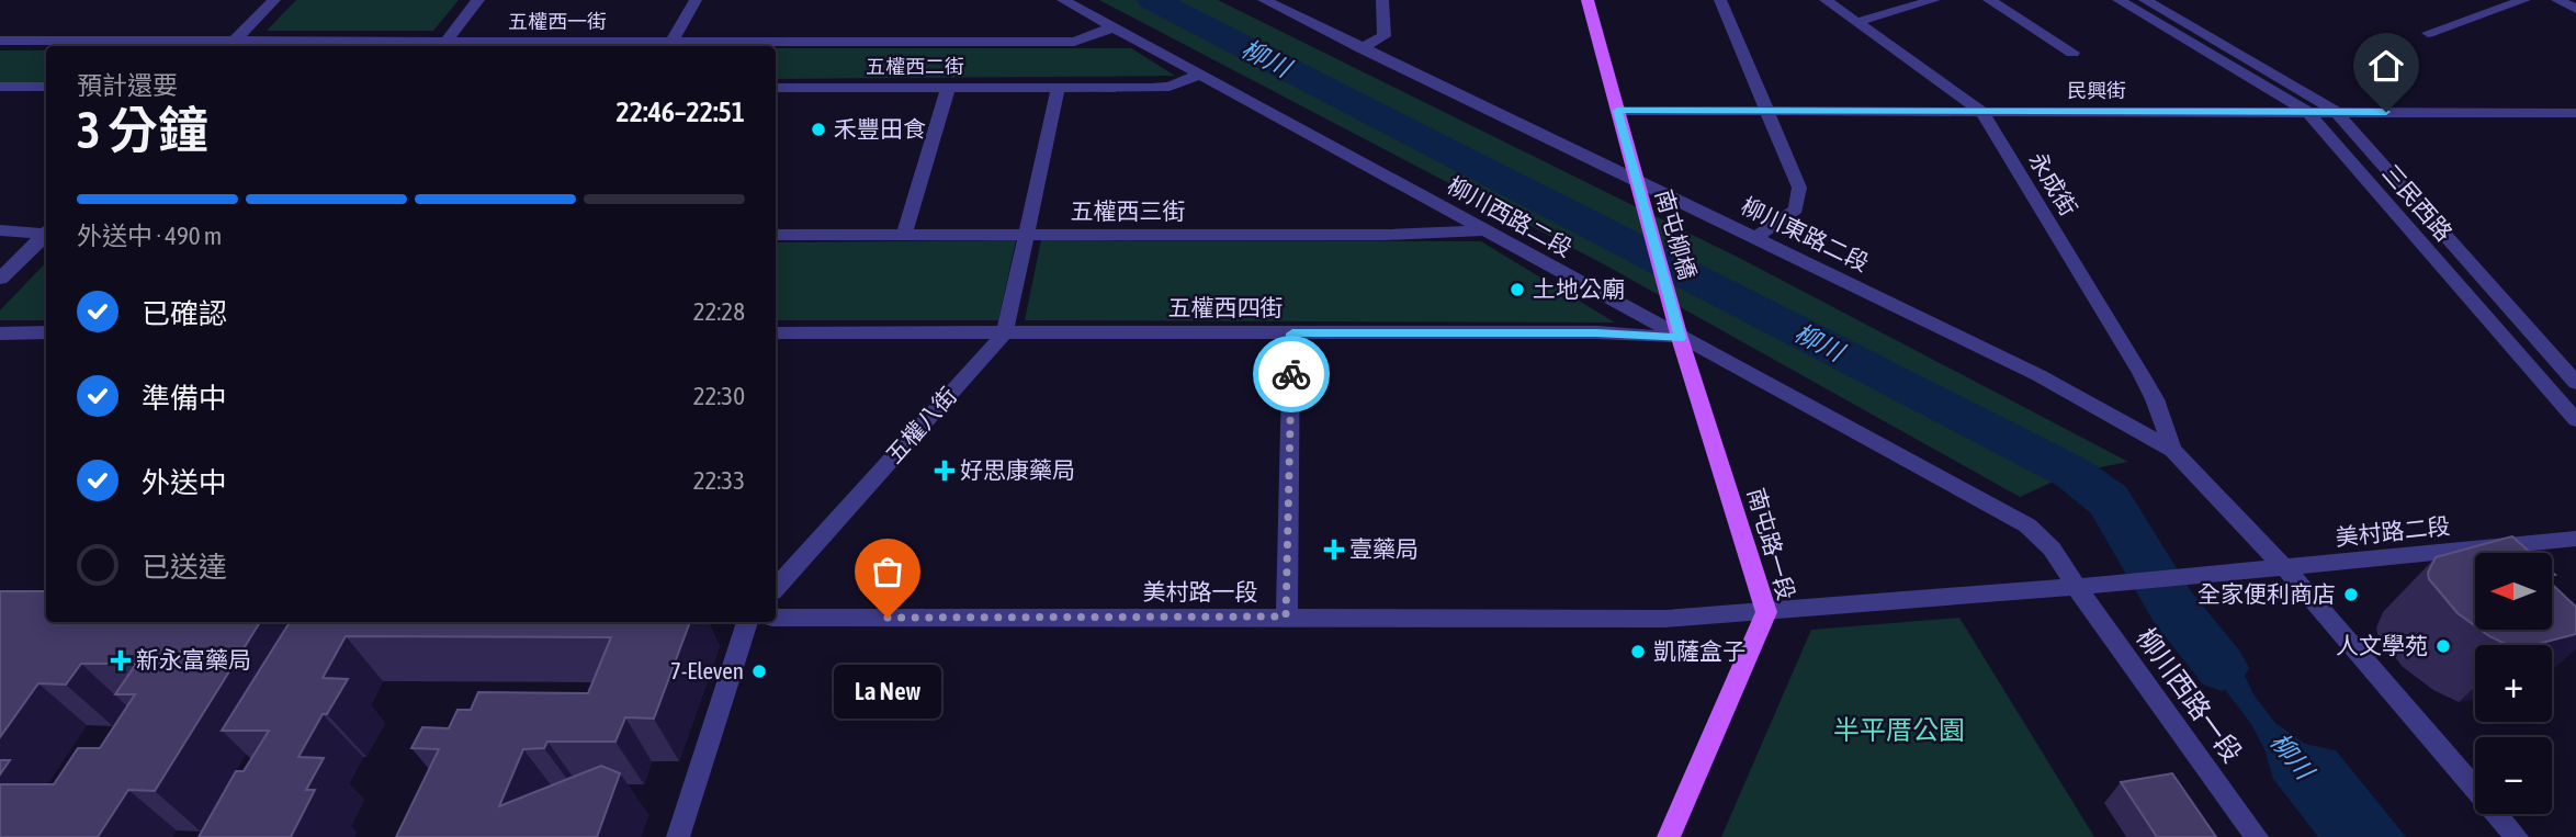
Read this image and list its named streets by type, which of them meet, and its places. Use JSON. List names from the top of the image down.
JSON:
{
  "streets": {
    "main road": ["南屯柳橋", "南屯路一段"],
    "street": [
      "五權西一街",
      "五權西二街",
      "民興街",
      "永成街",
      "三民西路",
      "五權西三街",
      "柳川西路二段",
      "柳川東路二段",
      "五權西四街",
      "五權八街",
      "美村路二段",
      "美村路一段",
      "柳川西路一段"
    ]
  },
  "crossings": [
    ["五權西一街", "柳川西路二段"],
    ["五權西二街", "柳川西路二段"],
    ["民興街", "永成街"],
    ["民興街", "三民西路"],
    ["永成街", "柳川東路二段"],
    ["五權西三街", "柳川西路二段"],
    ["五權西三街", "五權八街"],
    ["柳川西路二段", "五權西四街"],
    ["柳川西路二段", "美村路二段"],
    ["柳川西路二段", "南屯路一段"],
    ["柳川西路二段", "柳川西路一段"],
    ["南屯柳橋", "柳川東路二段"],
    ["南屯柳橋", "南屯路一段"],
    ["柳川東路二段", "美村路二段"],
    ["五權西四街", "五權八街"],
    ["五權西四街", "南屯路一段"],
    ["美村路二段", "柳川西路一段"],
    ["南屯路一段", "美村路一段"]
  ],
  "water": ["柳川"],
  "parks": ["半平厝公園"],
  "places": {
    "other": [
      "禾豐田食",
      "土地公廟",
      "全家便利商店",
      "La New",
      "人文學苑",
      "凱薩盒子",
      "7-Eleven"
    ],
    "health": ["好思康藥局", "壹藥局", "新永富藥局"]
  },
  "north": "left",
  "page": {
    "heading": ["3 分鐘", "預計還要", "22:46–22:51"],
    "bar": "外送中 · 490 m",
    "list": [
      ["已確認", "22:28"],
      ["準備中", "22:30"],
      ["外送中", "22:33"],
      "已送達"
    ],
    "map_buttons": ["+", "−"],
    "bubble": "La New"
  }
}
